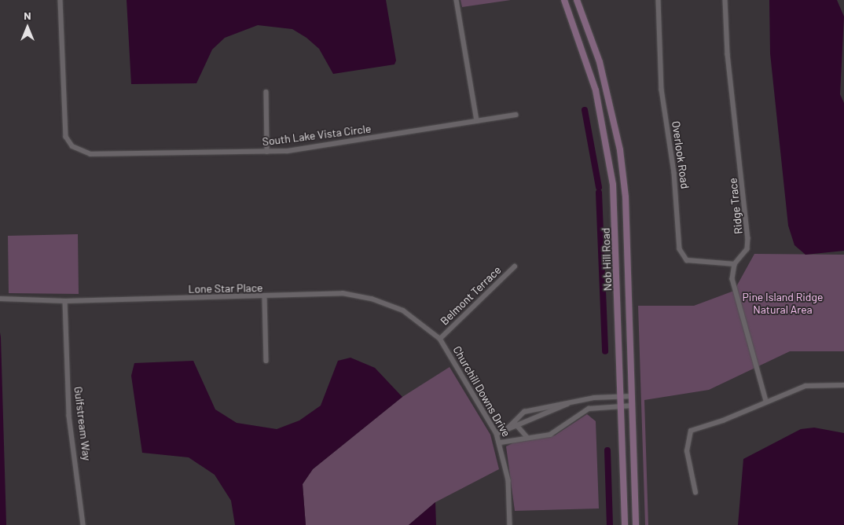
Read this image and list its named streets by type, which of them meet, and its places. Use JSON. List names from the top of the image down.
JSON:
{
  "streets": {
    "main road": ["Nob Hill Road"],
    "street": [
      "South Lake Vista Circle",
      "Overlook Road",
      "Ridge Trace",
      "Lone Star Place",
      "Belmont Terrace",
      "Churchill Downs Drive",
      "Gulfstream Way"
    ]
  },
  "crossings": [
    ["Overlook Road", "Ridge Trace"],
    ["Lone Star Place", "Belmont Terrace"],
    ["Lone Star Place", "Churchill Downs Drive"],
    ["Lone Star Place", "Gulfstream Way"],
    ["Belmont Terrace", "Churchill Downs Drive"]
  ],
  "parks": ["Pine Island Ridge Natural Area"],
  "north": "top"
}
